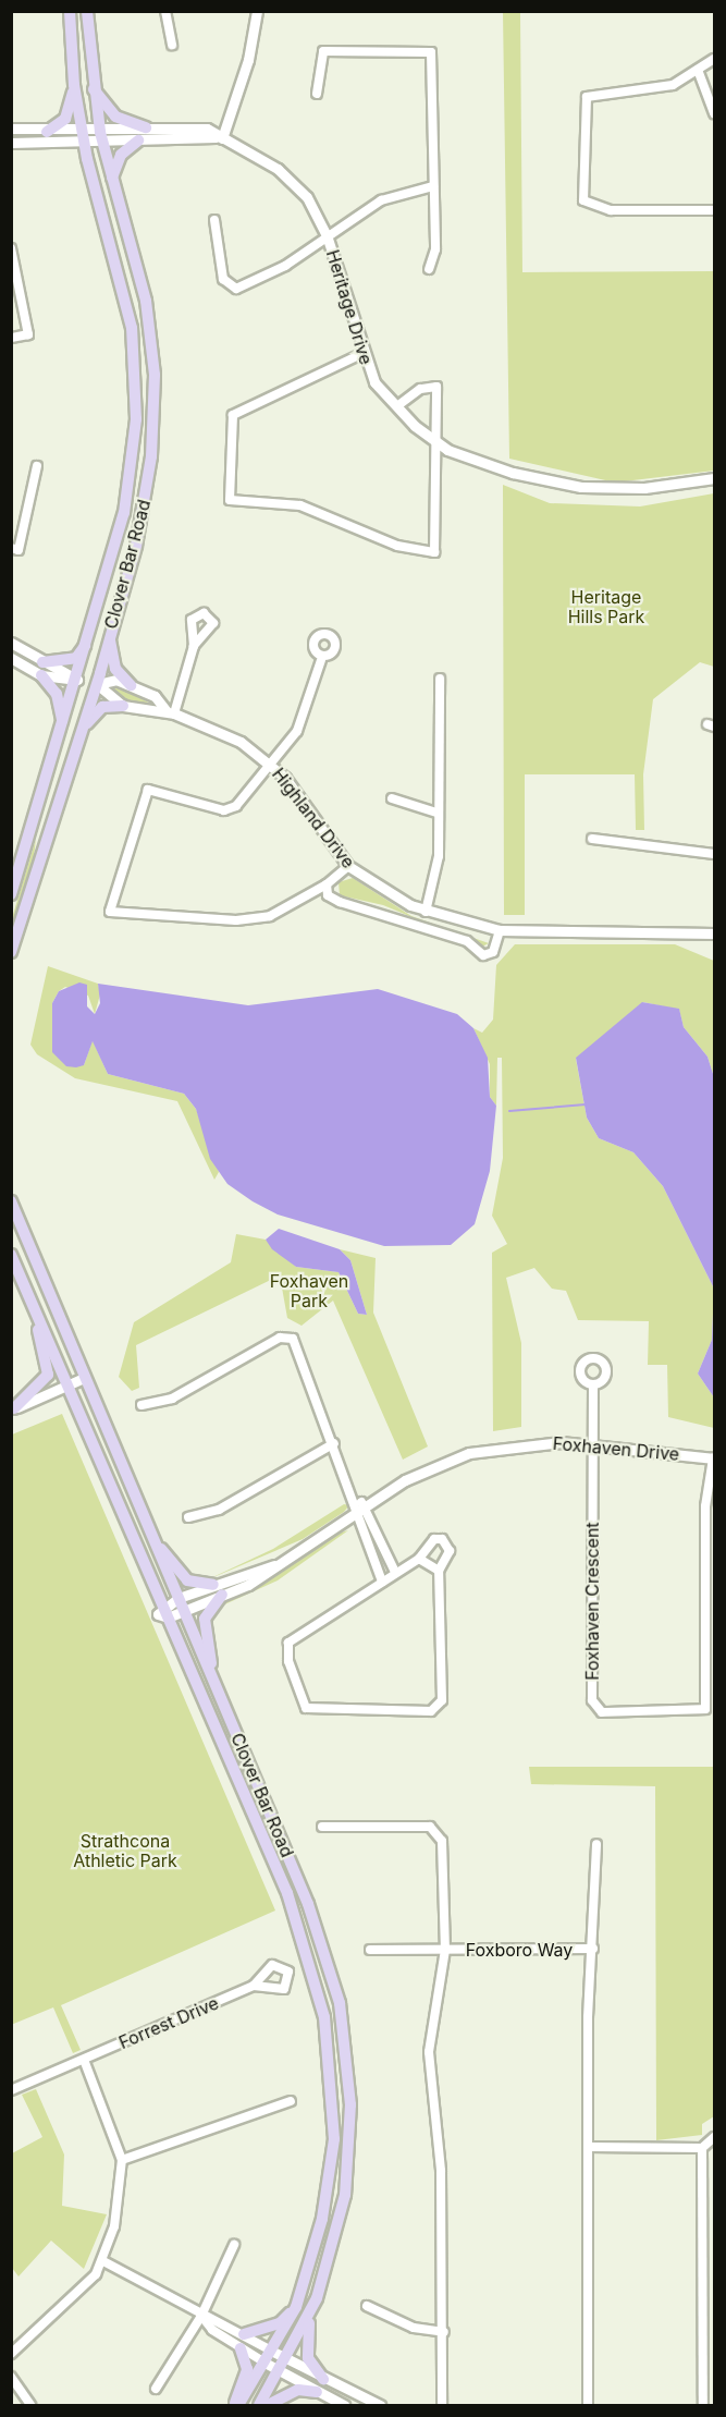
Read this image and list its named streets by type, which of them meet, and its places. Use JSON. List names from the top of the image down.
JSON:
{
  "streets": {
    "main road": ["Clover Bar Road"],
    "street": [
      "Heritage Drive",
      "Highland Drive",
      "Foxhaven Drive",
      "Foxhaven Crescent",
      "Foxboro Way",
      "Forrest Drive"
    ]
  },
  "crossings": [
    ["Heritage Drive", "Clover Bar Road"],
    ["Clover Bar Road", "Highland Drive"],
    ["Clover Bar Road", "Foxhaven Drive"],
    ["Foxhaven Drive", "Foxhaven Crescent"]
  ],
  "parks": ["Heritage Hills Park", "Foxhaven Park", "Strathcona Athletic Park"]
}
